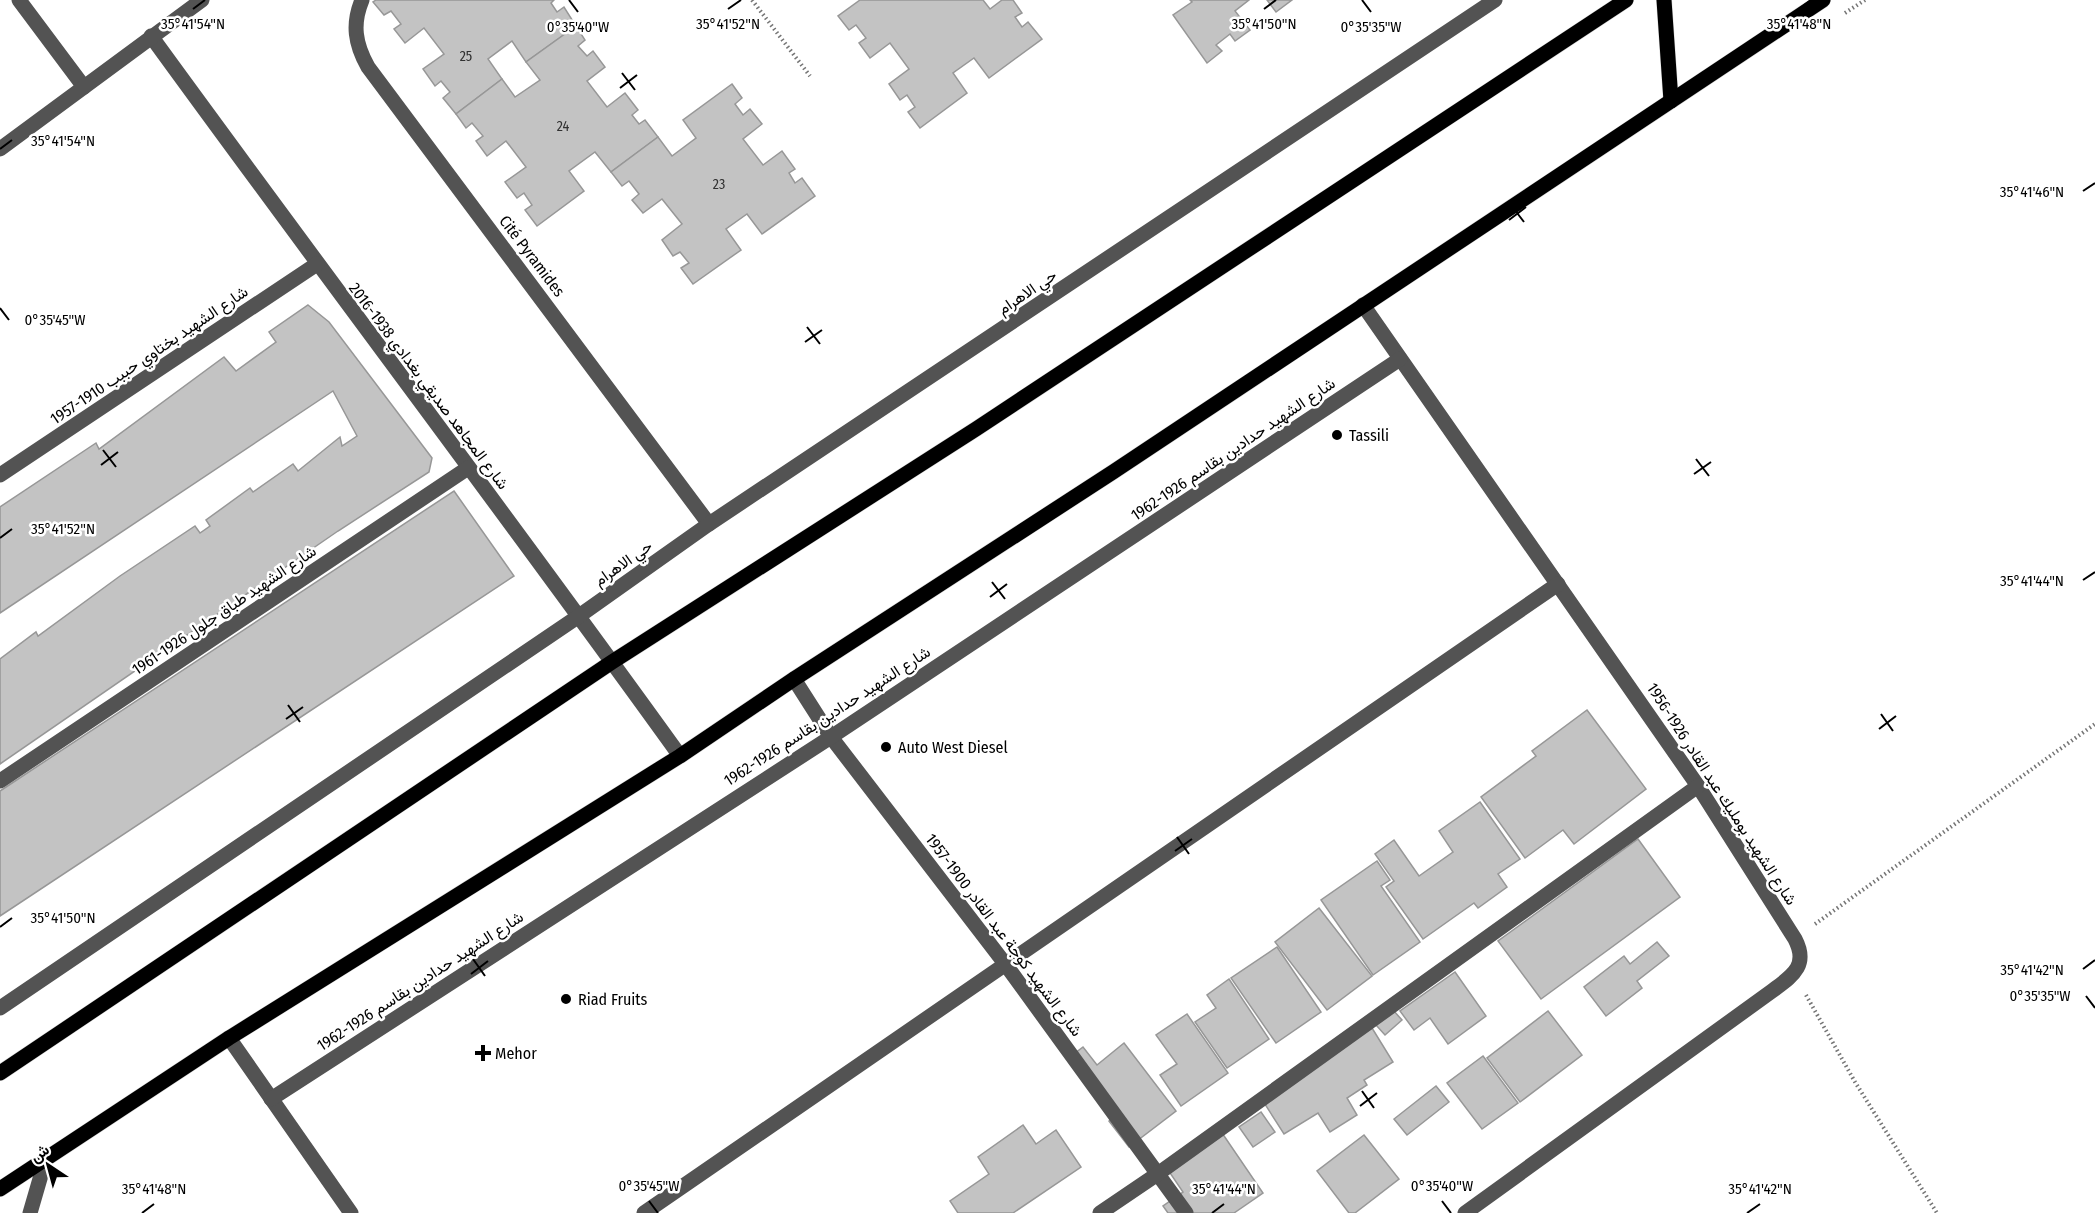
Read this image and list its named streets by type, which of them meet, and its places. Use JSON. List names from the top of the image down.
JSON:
{
  "streets": {
    "street": [
      "Cité Pyramides",
      "حي الاهرام",
      "شارع الشهيد بختاوي حببب 1910-1957",
      "شارع المجاهد صديقي بغدادي 1938-2016",
      "شارع الشهيد حدادين بقاسم 1926-1962",
      "شارع الشهيد طباق جلول 1926-1961",
      "شارع الشهيد بومليك عبد القادر 1926-1956",
      "شارع الشهيد كوجة عبد القادر 1900-1957"
    ]
  },
  "crossings": [
    ["Cité Pyramides", "حي الاهرام"],
    ["حي الاهرام", "شارع المجاهد صديقي بغدادي 1938-2016"],
    ["شارع الشهيد بختاوي حببب 1910-1957", "شارع المجاهد صديقي بغدادي 1938-2016"],
    ["شارع المجاهد صديقي بغدادي 1938-2016", "شارع الشهيد طباق جلول 1926-1961"],
    ["شارع الشهيد حدادين بقاسم 1926-1962", "شارع الشهيد بومليك عبد القادر 1926-1956"],
    ["شارع الشهيد حدادين بقاسم 1926-1962", "شارع الشهيد كوجة عبد القادر 1900-1957"]
  ],
  "places": {
    "other": ["Tassili", "Auto West Diesel", "Riad Fruits"],
    "health": ["Mehor"]
  },
  "house_numbers": ["25", "24", "23"],
  "north": "top left",
  "coordinates": [
    "35°41'54\"N",
    "35°41'52\"N",
    "35°41'50\"N",
    "35°41'48\"N",
    "0°35'40\"W",
    "0°35'35\"W",
    "35°41'46\"N",
    "0°35'45\"W",
    "35°41'44\"N",
    "35°41'42\"N"
  ]
}
